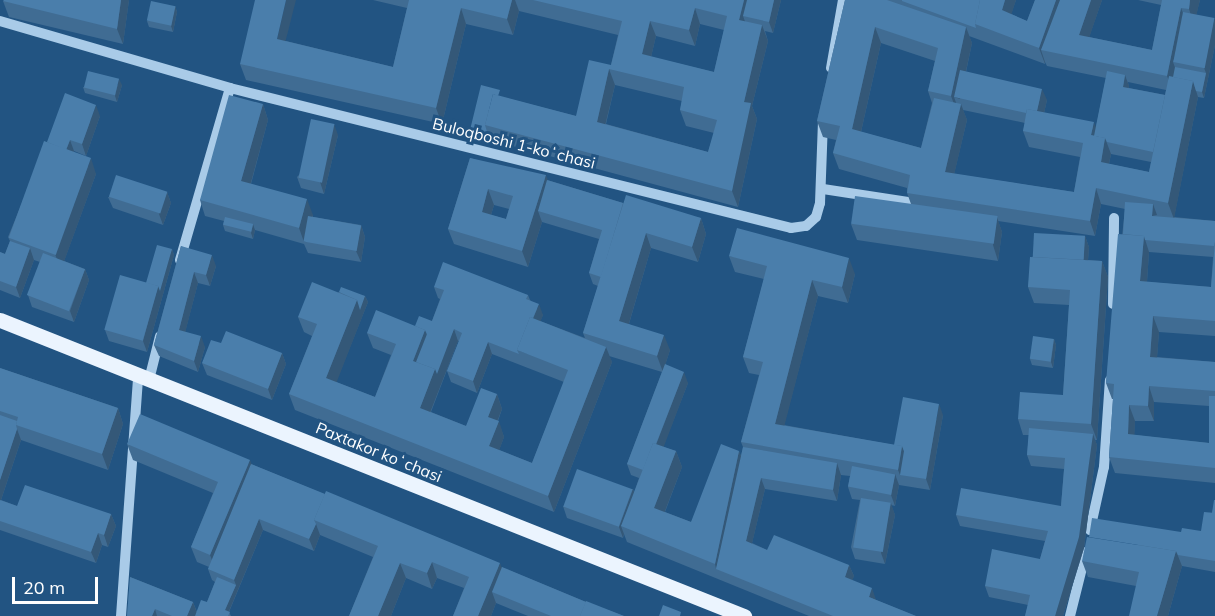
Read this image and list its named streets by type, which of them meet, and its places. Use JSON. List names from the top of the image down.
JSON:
{
  "streets": {
    "main road": ["Paxtakor koʻchasi"],
    "street": ["Buloqboshi 1-koʻchasi"]
  },
  "scale_bar": "20 m"
}
